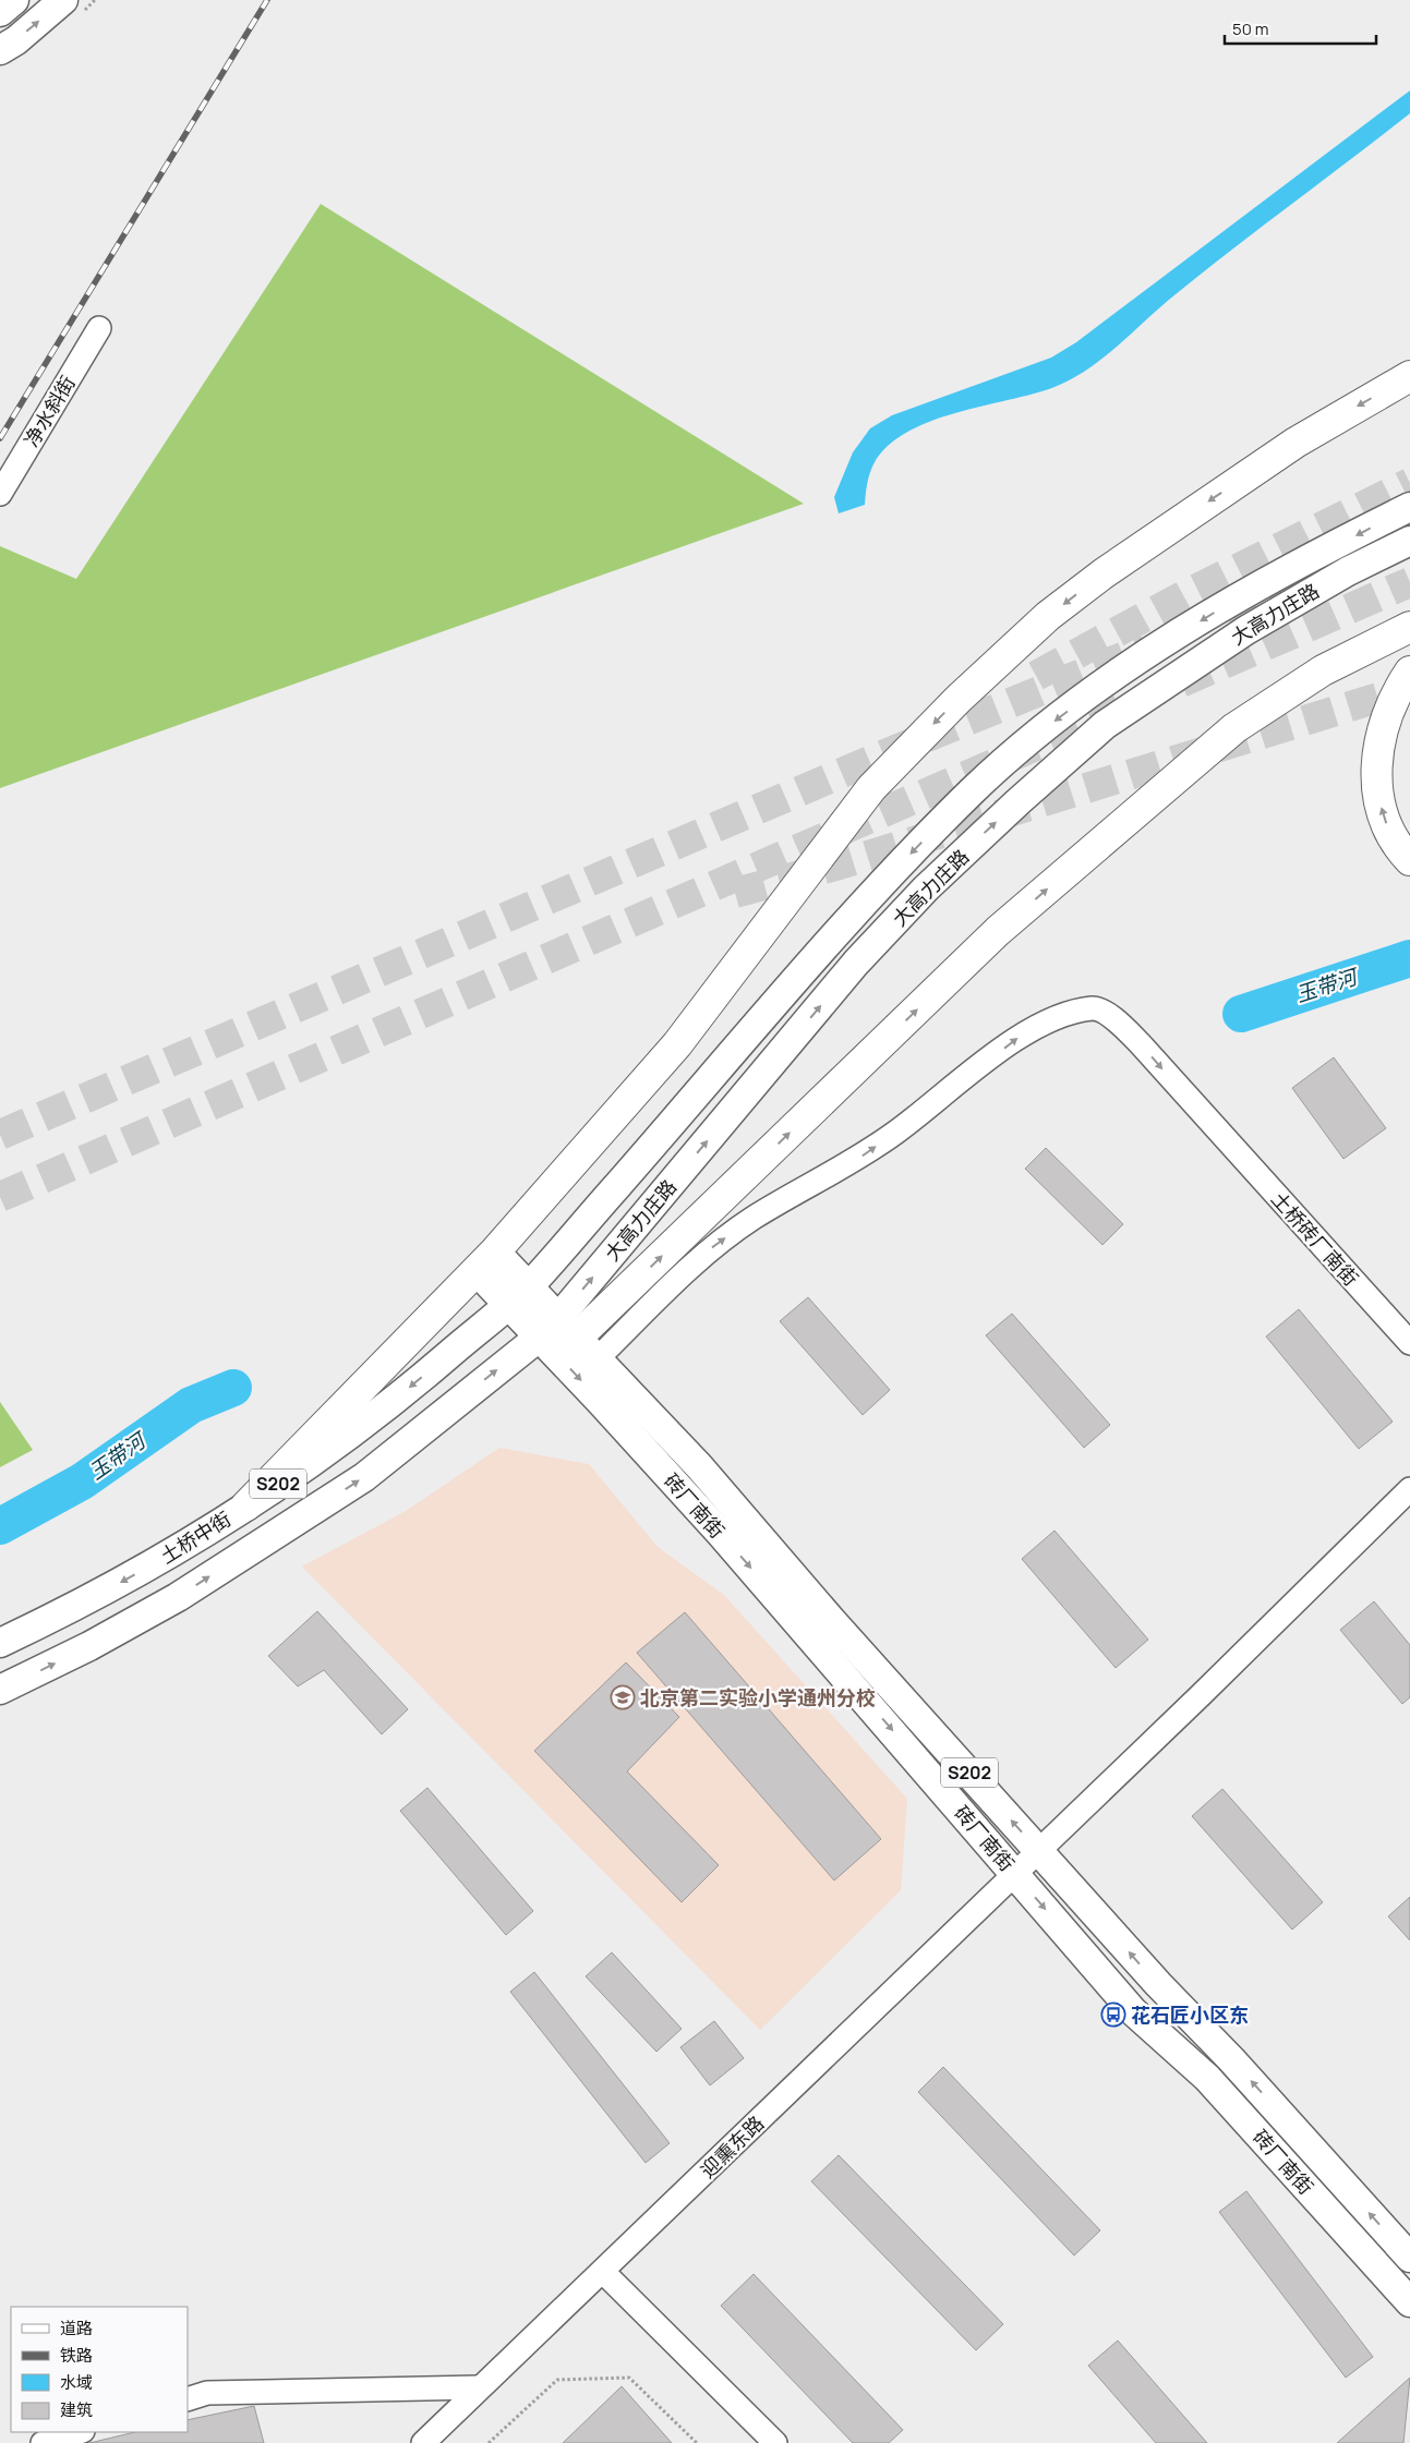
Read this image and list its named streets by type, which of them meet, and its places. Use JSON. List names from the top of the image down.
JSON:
{
  "streets": {
    "main road": [
      "大高力庄路",
      "S202",
      "砖厂南街",
      "土桥中街"
    ],
    "street": ["净水斜街", "土桥砖厂南街", "迎熏东路"]
  },
  "crossings": [
    ["大高力庄路", "土桥砖厂南街"],
    ["大高力庄路", "砖厂南街"],
    ["大高力庄路", "土桥中街"],
    ["土桥砖厂南街", "砖厂南街"],
    ["砖厂南街", "土桥中街"],
    ["砖厂南街", "迎熏东路"]
  ],
  "one_way": ["土桥中街"],
  "water": ["玉带河"],
  "places": {
    "school or university": ["北京第二实验小学通州分校"],
    "bus stop": ["花石匠小区东"]
  },
  "legend": [
    "道路",
    "铁路",
    "水域",
    "建筑"
  ],
  "scale_bar": "50 m"
}
